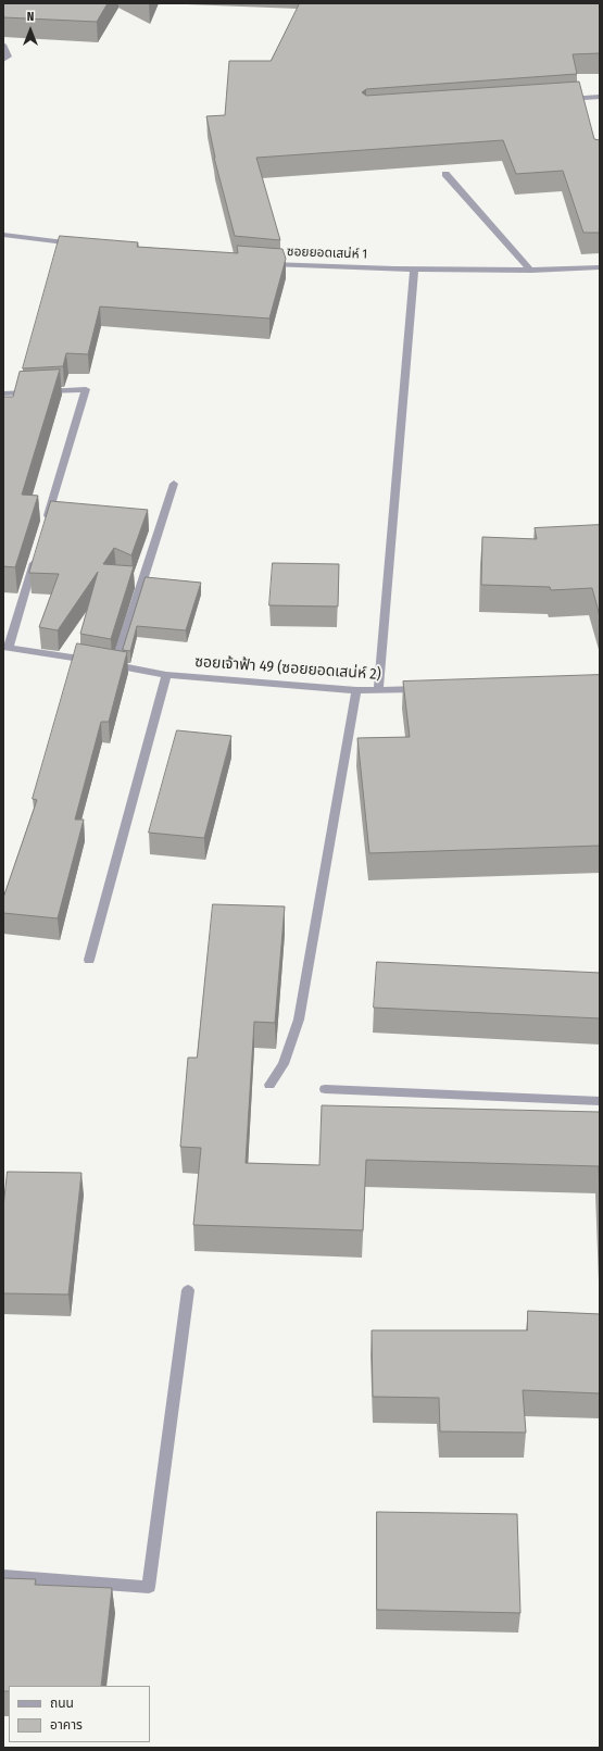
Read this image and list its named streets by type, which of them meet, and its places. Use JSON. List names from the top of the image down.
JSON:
{
  "streets": {
    "street": ["ซอยยอดเสน่ห์ 1", "ซอยเจ้าฟ้า 49 (ซอยยอดเสน่ห์ 2)"]
  },
  "legend": ["ถนน", "อาคาร"],
  "north": "top"
}
